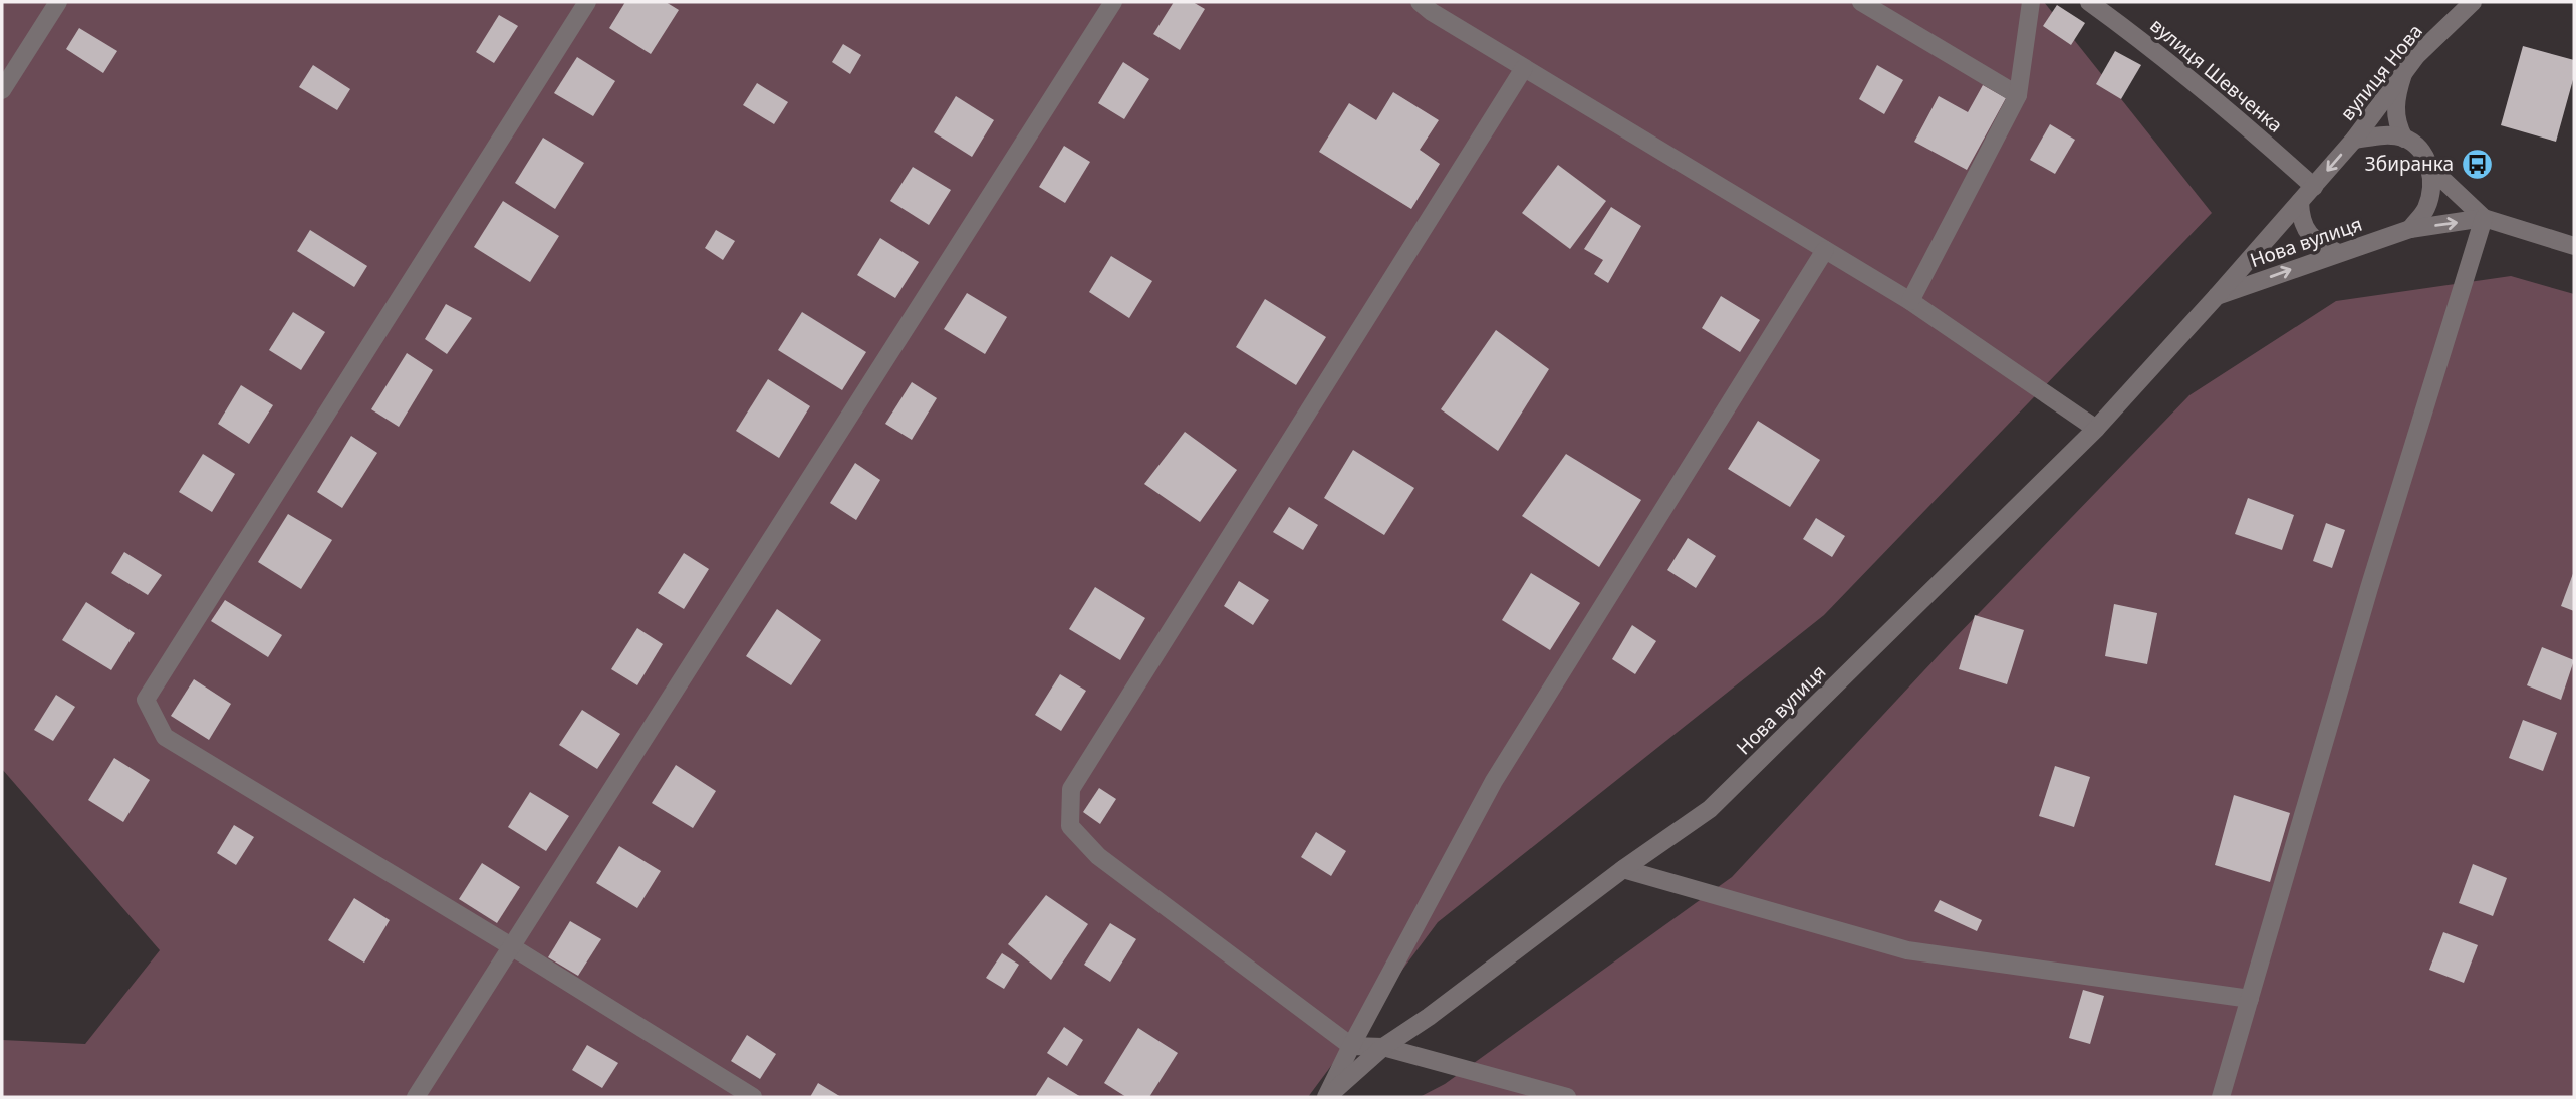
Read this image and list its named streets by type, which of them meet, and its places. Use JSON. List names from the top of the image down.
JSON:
{
  "streets": {
    "street": ["вулиця Нова", "вулиця Шевченка", "Нова вулиця"]
  },
  "crossings": [
    ["вулиця Нова", "вулиця Шевченка"],
    ["вулиця Нова", "Нова вулиця"],
    ["вулиця Шевченка", "Нова вулиця"]
  ],
  "places": {
    "bus stop": ["Збиранка"]
  }
}
